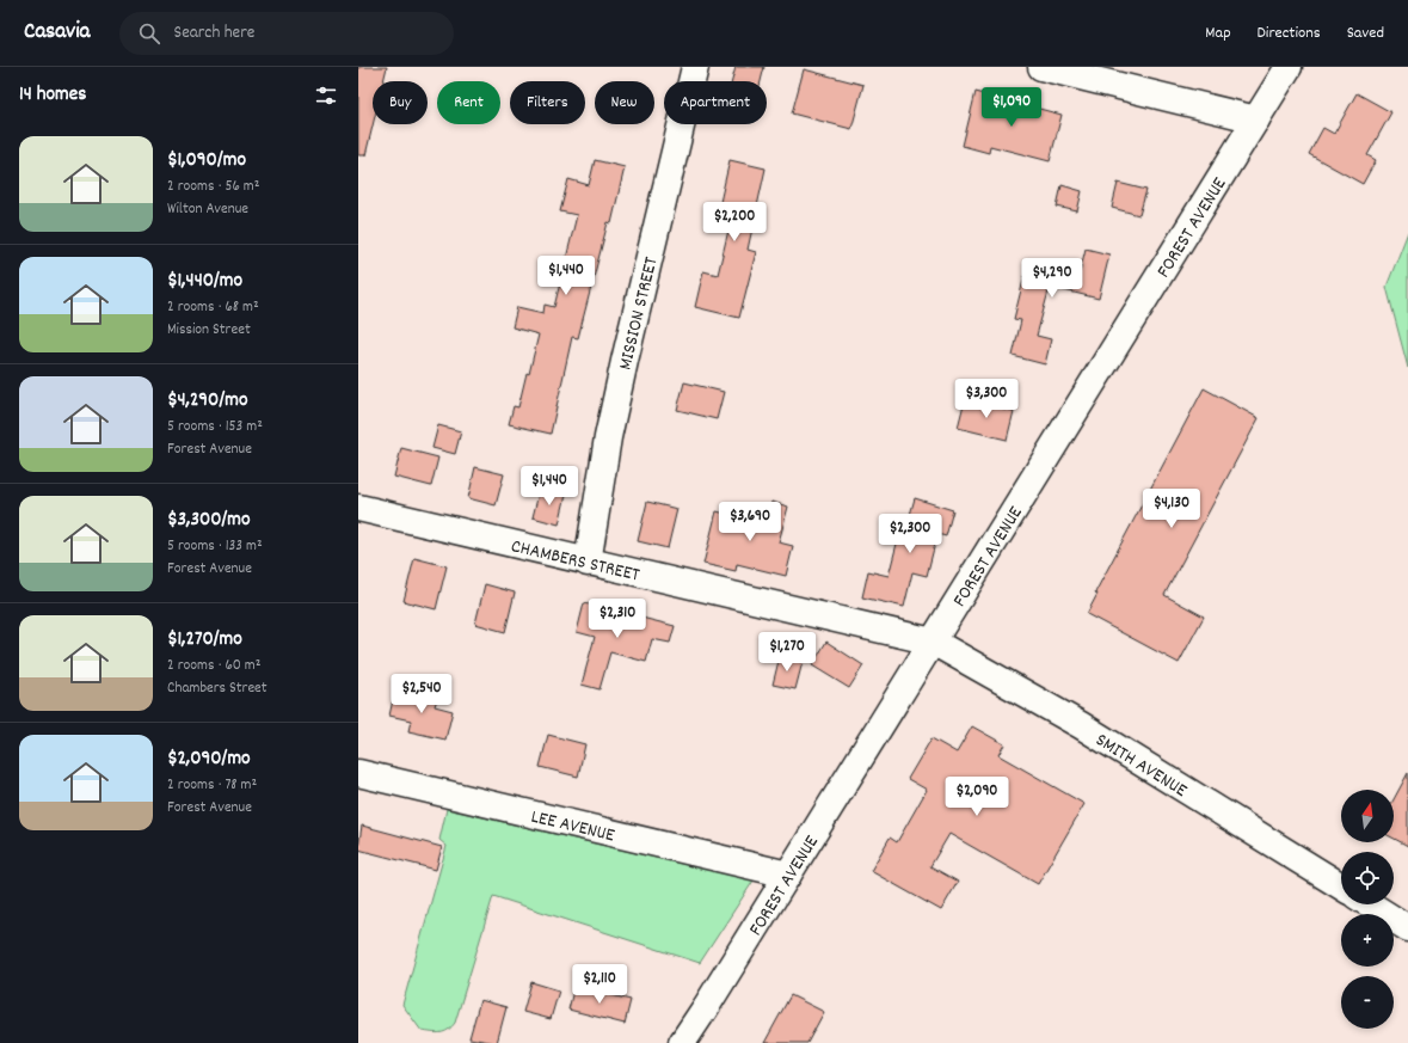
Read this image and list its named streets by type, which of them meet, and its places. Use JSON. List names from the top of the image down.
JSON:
{
  "streets": {
    "street": [
      "FOREST AVENUE",
      "MISSION STREET",
      "CHAMBERS STREET",
      "SMITH AVENUE",
      "LEE AVENUE"
    ]
  },
  "crossings": [
    ["FOREST AVENUE", "CHAMBERS STREET"],
    ["FOREST AVENUE", "SMITH AVENUE"],
    ["FOREST AVENUE", "LEE AVENUE"],
    ["MISSION STREET", "CHAMBERS STREET"],
    ["CHAMBERS STREET", "SMITH AVENUE"]
  ],
  "north": "top",
  "page": {
    "header": "Casavia",
    "search": "Search here",
    "nav": ["Map", "Directions", "Saved"],
    "heading": "14 homes",
    "chip": [
      "Buy",
      "Rent",
      "Filters",
      "New",
      "Apartment"
    ],
    "price": [
      "$1,090",
      "$2,200",
      "$1,440",
      "$4,290",
      "$3,300",
      "$1,440",
      "$4,130",
      "$3,690",
      "$2,300",
      "$2,310",
      "$1,270",
      "$2,540",
      "$2,090",
      "$2,110"
    ],
    "list": [
      {
        "name": "$1,090/mo",
        "note": "2 rooms · 56 m² · Wilton Avenue"
      },
      {
        "name": "$1,440/mo",
        "note": "2 rooms · 68 m² · Mission Street"
      },
      {
        "name": "$4,290/mo",
        "note": "5 rooms · 153 m² · Forest Avenue"
      },
      {
        "name": "$3,300/mo",
        "note": "5 rooms · 133 m² · Forest Avenue"
      },
      {
        "name": "$1,270/mo",
        "note": "2 rooms · 60 m² · Chambers Street"
      },
      {
        "name": "$2,090/mo",
        "note": "2 rooms · 78 m² · Forest Avenue"
      }
    ],
    "map_buttons": ["+", "−"]
  }
}
